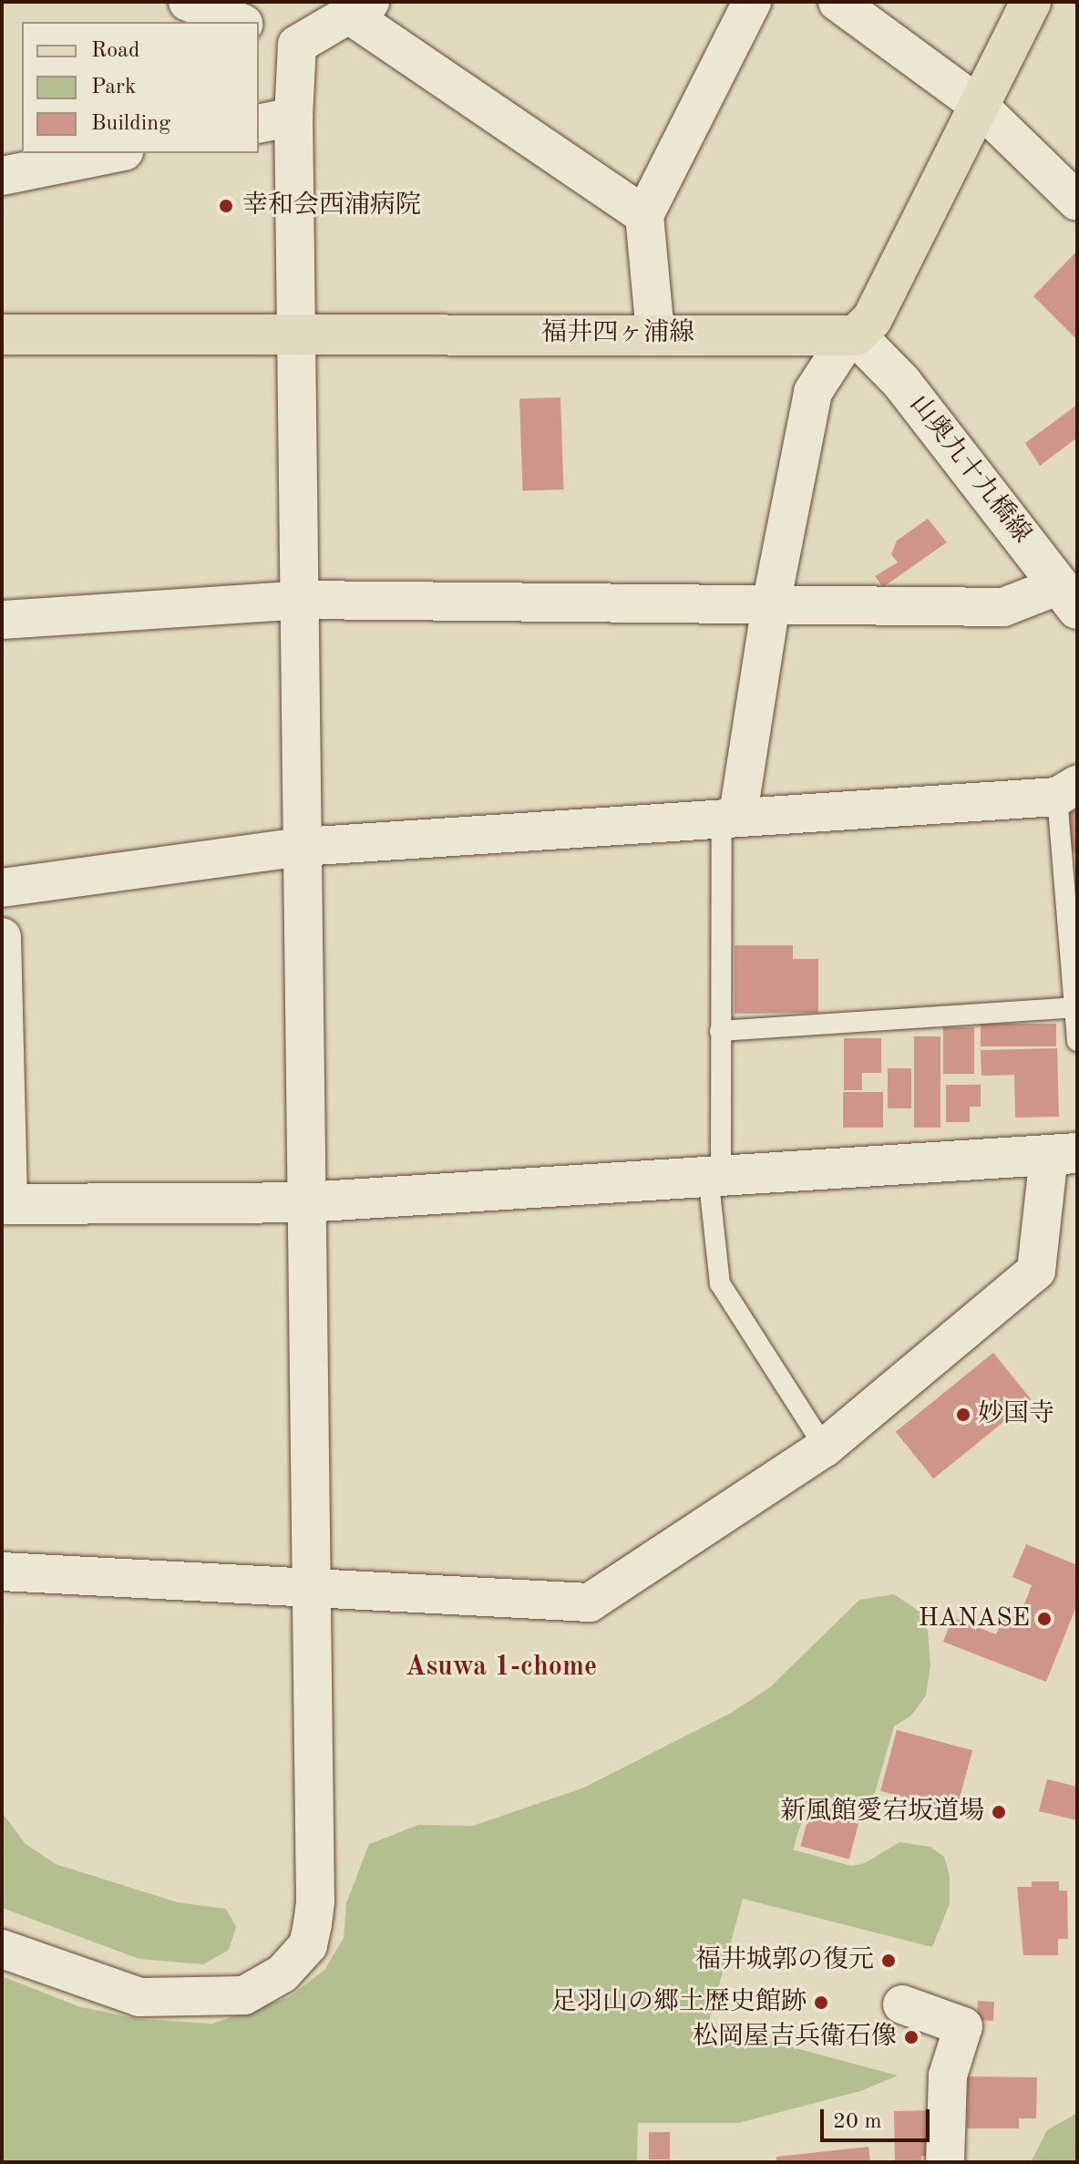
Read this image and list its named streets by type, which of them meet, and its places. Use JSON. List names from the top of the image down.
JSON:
{
  "streets": {
    "main road": ["福井四ヶ浦線"],
    "street": ["山奥九十九橋線"]
  },
  "crossings": [
    ["福井四ヶ浦線", "山奥九十九橋線"]
  ],
  "districts": ["Asuwa 1-chome"],
  "places": [
    "幸和会西浦病院",
    "妙国寺",
    "HANASE",
    "新風館愛宕坂道場",
    "福井城郭の復元",
    "足羽山の郷土歴史館跡",
    "松岡屋吉兵衛石像"
  ],
  "legend": ["Road", "Park", "Building"],
  "scale_bar": "20 m"
}
